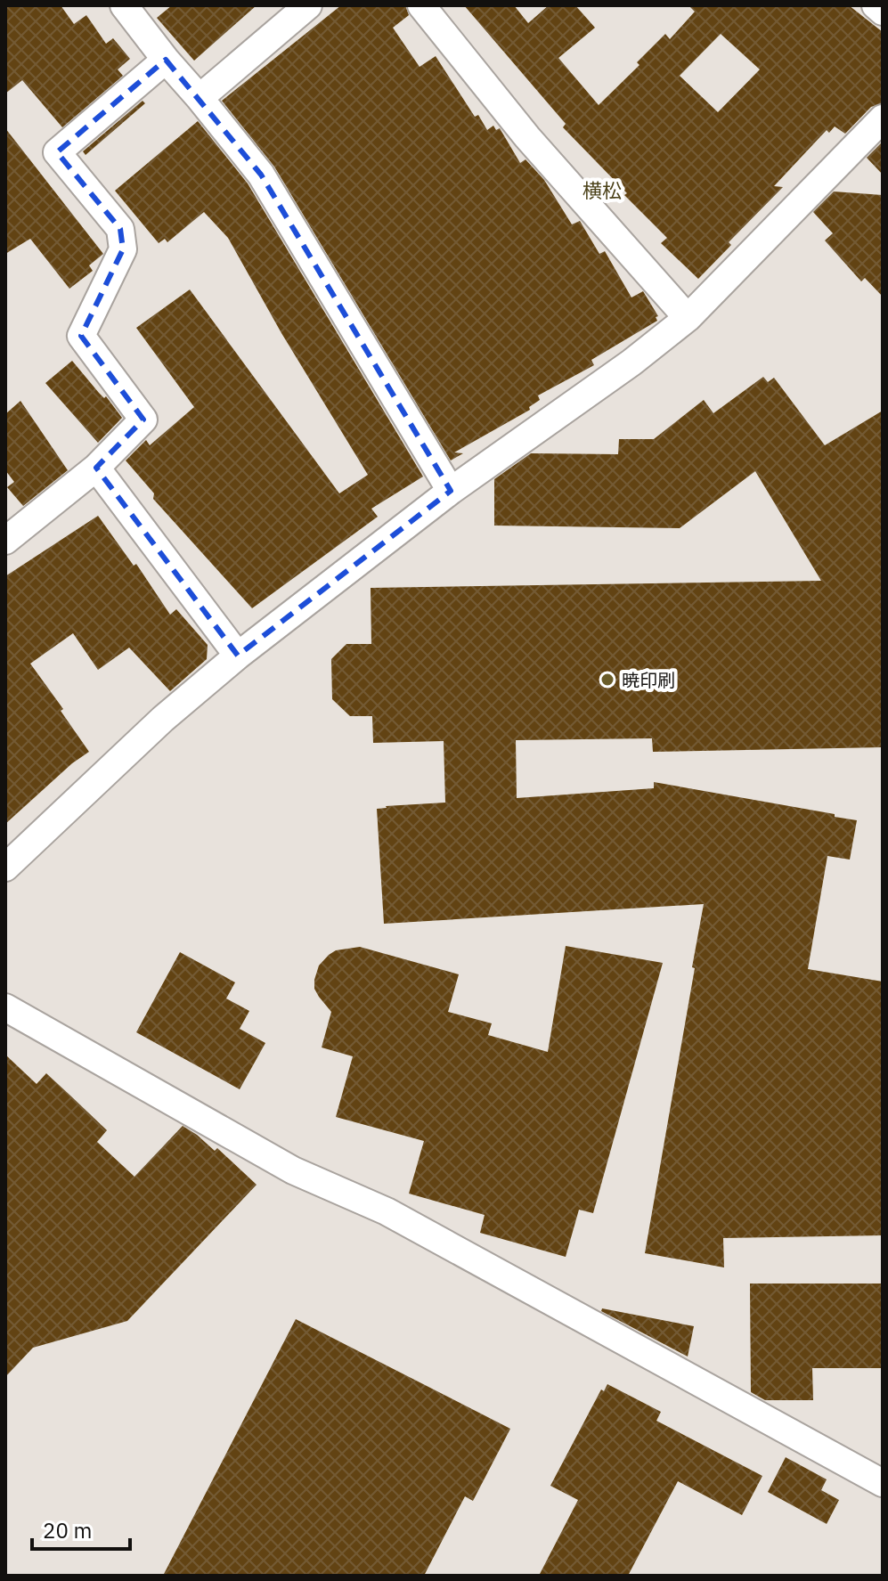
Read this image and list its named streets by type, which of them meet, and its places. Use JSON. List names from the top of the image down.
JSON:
{
  "districts": ["横松"],
  "places": ["暁印刷"],
  "scale_bar": "20 m"
}
